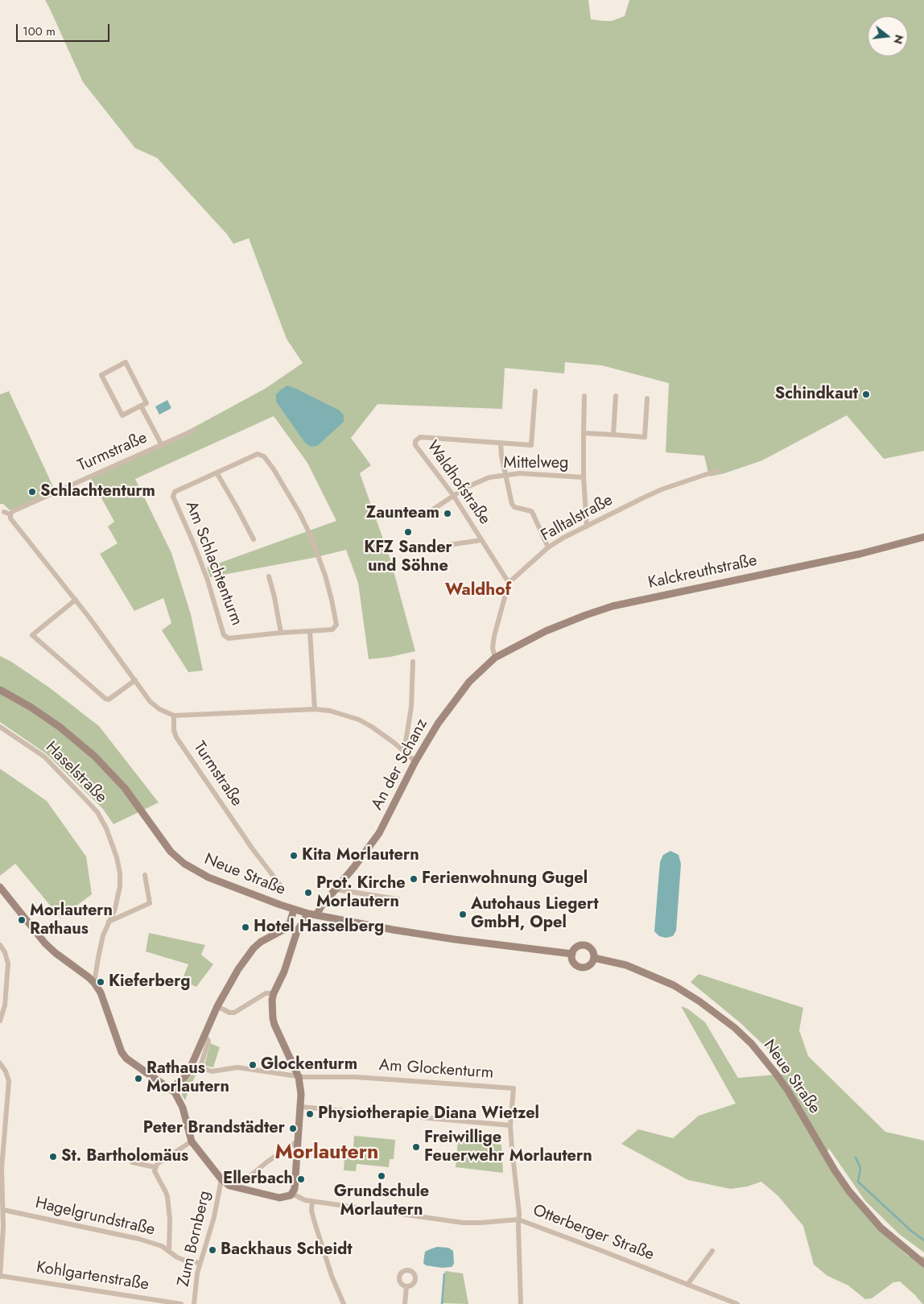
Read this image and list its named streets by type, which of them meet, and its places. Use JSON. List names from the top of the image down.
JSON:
{
  "streets": {
    "street": [
      "Turmstraße",
      "Mittelweg",
      "Waldhofstraße",
      "Falltalstraße",
      "Am Schlachtenturm",
      "Kalckreuthstraße",
      "An der Schanz",
      "Haselstraße",
      "Neue Straße",
      "Am Glockenturm",
      "Hagelgrundstraße",
      "Otterberger Straße",
      "Zum Bornberg",
      "Kohlgartenstraße"
    ]
  },
  "crossings": [
    ["Mittelweg", "Waldhofstraße"],
    ["Waldhofstraße", "Falltalstraße"],
    ["Kalckreuthstraße", "An der Schanz"],
    ["An der Schanz", "Neue Straße"],
    ["Hagelgrundstraße", "Zum Bornberg"]
  ],
  "districts": ["Waldhof", "Morlautern"],
  "places": [
    "Schindkaut",
    "Schlachtenturm",
    "Zaunteam",
    "KFZ Sander und Söhne",
    "Kita Morlautern",
    "Ferienwohnung Gugel",
    "Prot. Kirche Morlautern",
    "Autohaus Liegert GmbH, Opel",
    "Morlautern Rathaus",
    "Hotel Hasselberg",
    "Kieferberg",
    "Glockenturm",
    "Rathaus Morlautern",
    "Physiotherapie Diana Wietzel",
    "Peter Brandstädter",
    "Freiwillige Feuerwehr Morlautern",
    "St. Bartholomäus",
    "Grundschule Morlautern",
    "Ellerbach",
    "Backhaus Scheidt"
  ],
  "scale_bar": "100 m",
  "north": "right"
}
